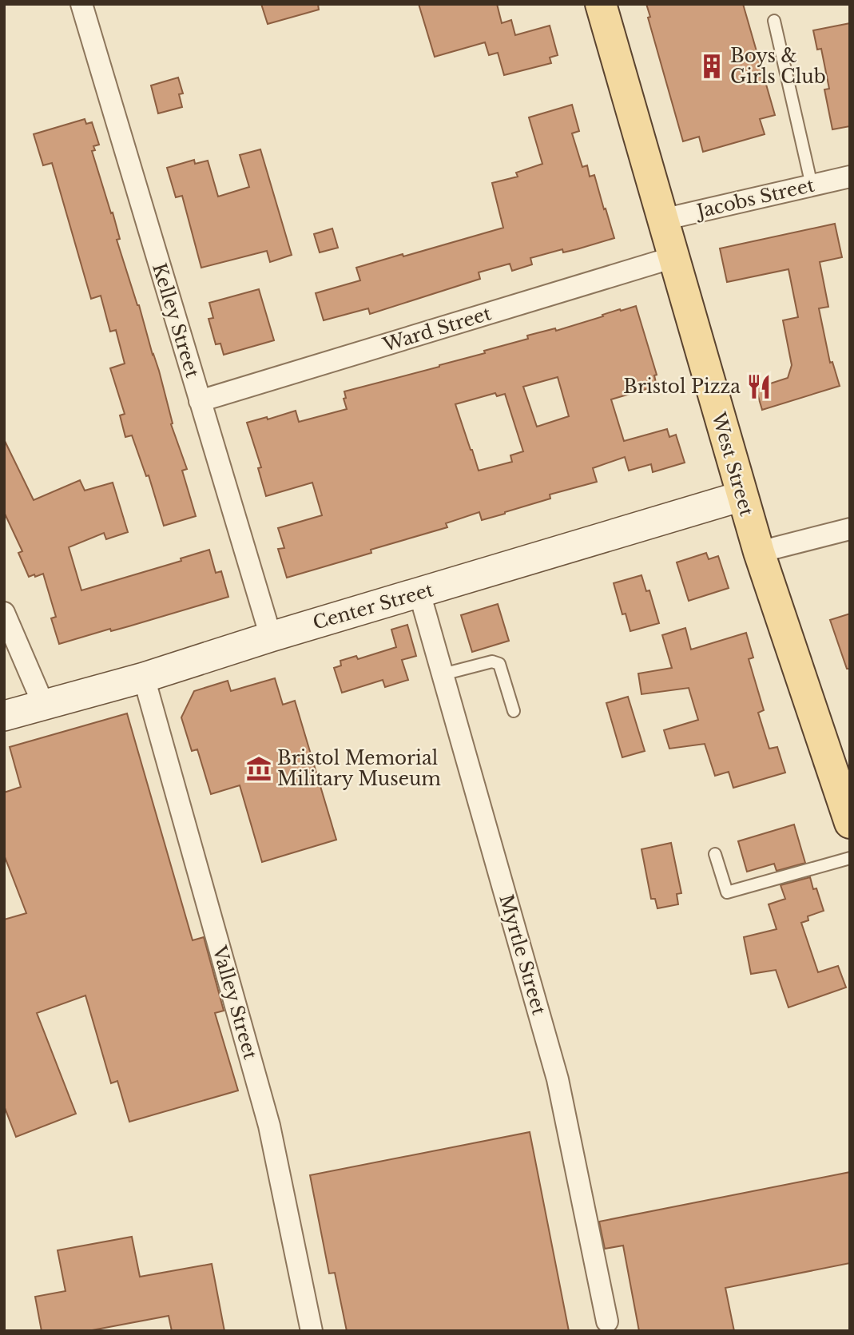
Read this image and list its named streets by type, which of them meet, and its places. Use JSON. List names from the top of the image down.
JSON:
{
  "streets": {
    "main road": ["West Street"],
    "street": [
      "Jacobs Street",
      "Kelley Street",
      "Ward Street",
      "Center Street",
      "Myrtle Street",
      "Valley Street"
    ]
  },
  "crossings": [
    ["Jacobs Street", "West Street"],
    ["Kelley Street", "Ward Street"],
    ["Kelley Street", "Center Street"],
    ["Ward Street", "West Street"],
    ["West Street", "Center Street"],
    ["Center Street", "Myrtle Street"],
    ["Center Street", "Valley Street"]
  ],
  "places": {
    "building": ["Boys & Girls Club"],
    "restaurant": ["Bristol Pizza"],
    "museum": ["Bristol Memorial Military Museum"]
  }
}
